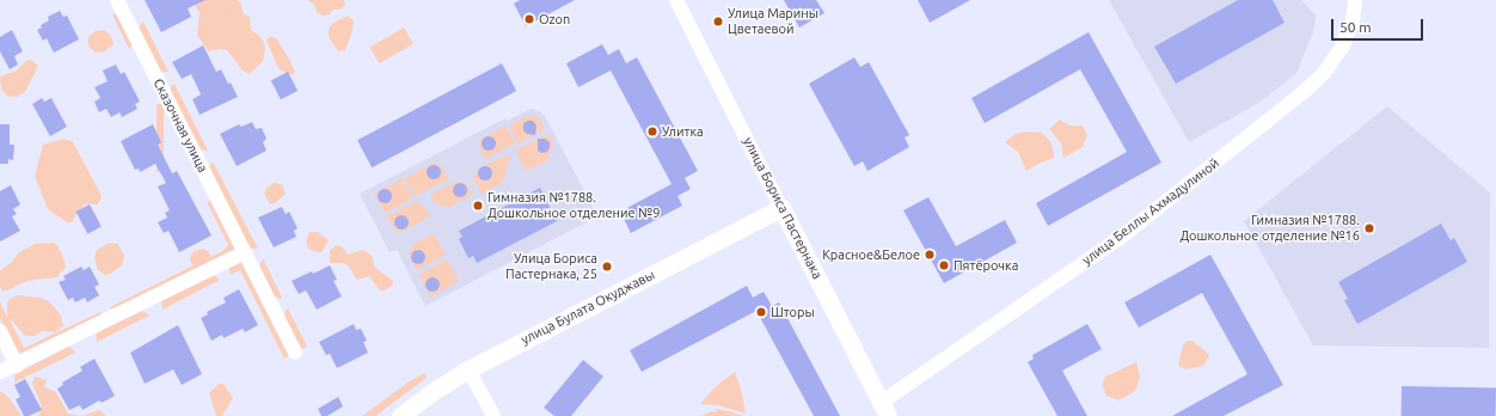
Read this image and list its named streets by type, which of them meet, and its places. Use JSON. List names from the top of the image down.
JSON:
{
  "streets": {
    "street": [
      "Сказочная улица",
      "улица Бориса Пастернака",
      "улица Беллы Ахмадулиной",
      "улица Булата Окуджавы"
    ]
  },
  "crossings": [
    ["улица Бориса Пастернака", "улица Беллы Ахмадулиной"],
    ["улица Бориса Пастернака", "улица Булата Окуджавы"]
  ],
  "places": [
    "Ozon",
    "Улица Марины Цветаевой",
    "Улитка",
    "Гимназия №1788. Дошкольное отделение №9",
    "Гимназия №1788. Дошкольное отделение №16",
    "Красное&Белое",
    "Пятёрочка",
    "Улица Бориса Пастернака, 25",
    "Шторы"
  ],
  "scale_bar": "50 m"
}
